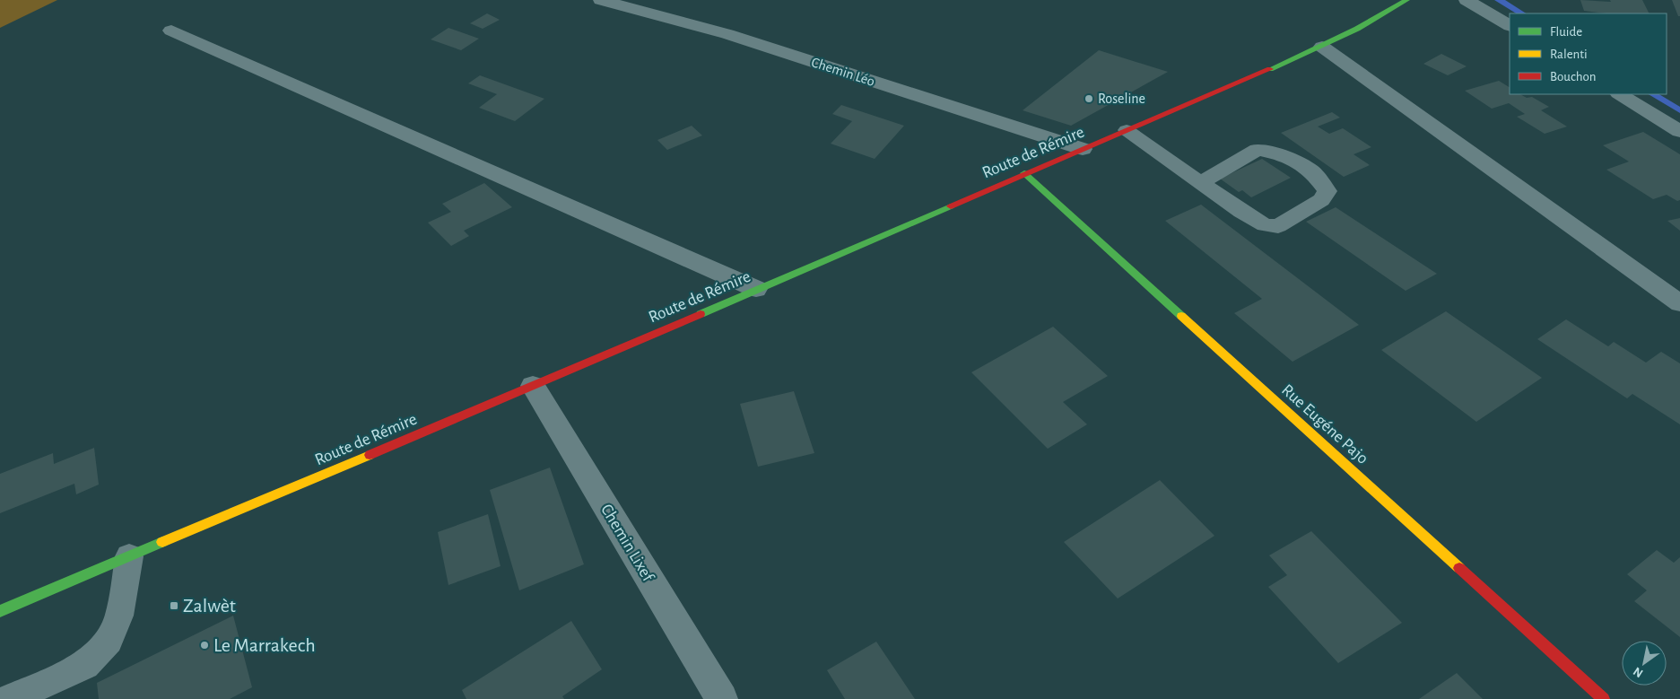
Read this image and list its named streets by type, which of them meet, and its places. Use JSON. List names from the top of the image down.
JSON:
{
  "streets": {
    "main road": ["Route de Rémire", "Rue Eugéne Pajo"],
    "street": ["Chemin Léo", "Chemin Lixef"]
  },
  "crossings": [
    ["Chemin Léo", "Route de Rémire"],
    ["Route de Rémire", "Rue Eugéne Pajo"],
    ["Route de Rémire", "Chemin Lixef"]
  ],
  "places": {
    "other": ["Roseline", "Le Marrakech"],
    "transit": ["Zalwèt"]
  },
  "legend": ["Fluide", "Ralenti", "Bouchon"],
  "north": "bottom left"
}
